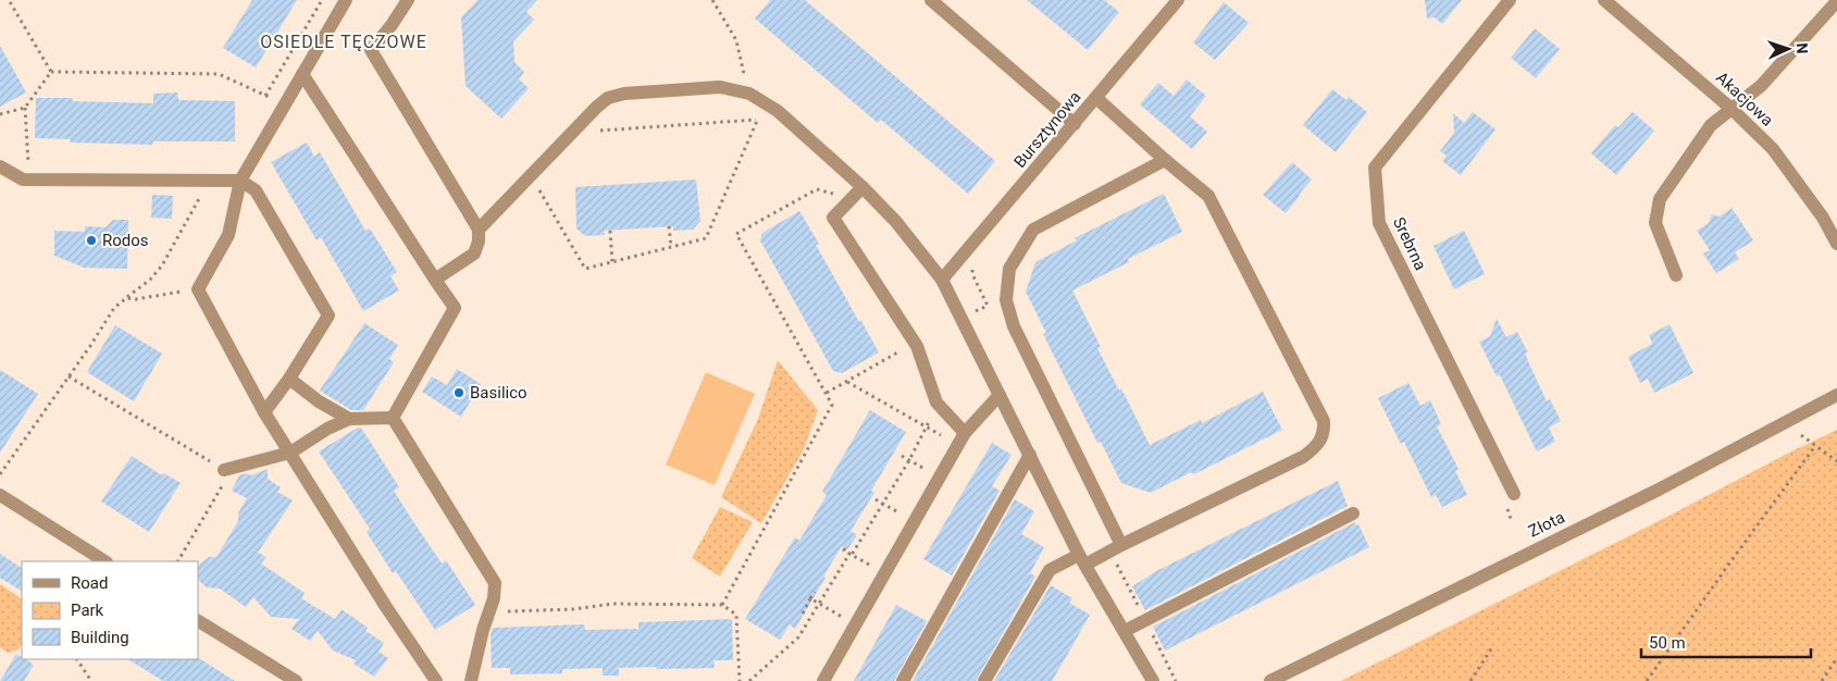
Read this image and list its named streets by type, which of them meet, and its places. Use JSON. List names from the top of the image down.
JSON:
{
  "streets": {
    "street": [
      "Akacjowa",
      "Bursztynowa",
      "Srebrna",
      "Złota"
    ]
  },
  "districts": ["OSIEDLE TĘCZOWE"],
  "places": ["Rodos", "Basilico"],
  "legend": ["Road", "Park", "Building"],
  "scale_bar": "50 m",
  "north": "right"
}
